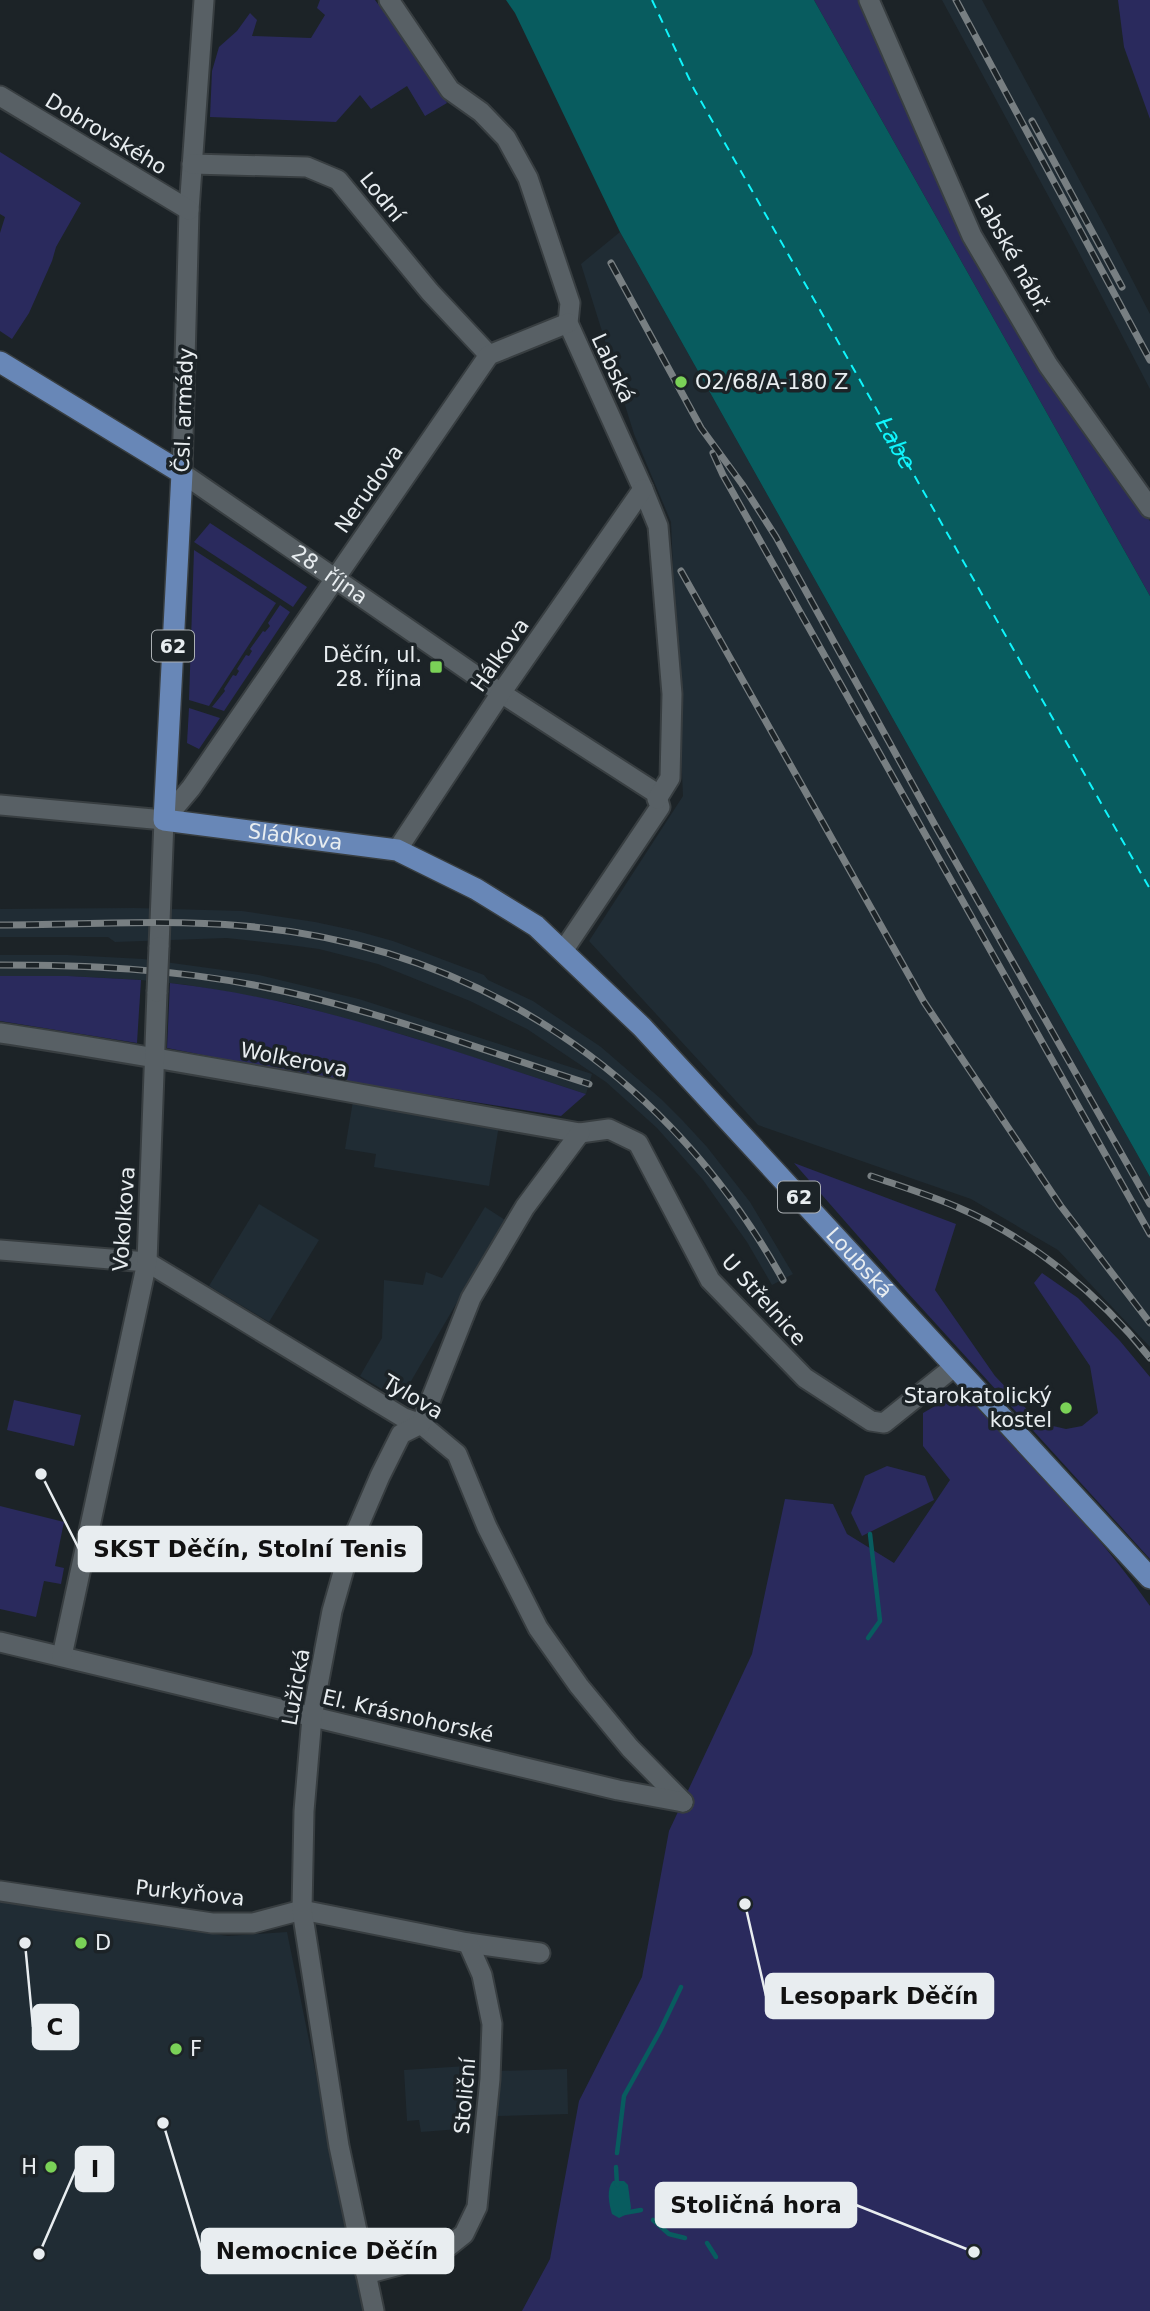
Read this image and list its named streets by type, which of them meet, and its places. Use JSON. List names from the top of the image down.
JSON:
{
  "streets": {
    "main road": [
      "Čsl. armády",
      "28. října",
      "62",
      "Sládkova",
      "Loubská"
    ],
    "street": [
      "Dobrovského",
      "Lodní",
      "Labské nábř.",
      "Labská",
      "Nerudova",
      "Hálkova",
      "Wolkerova",
      "Vokolkova",
      "U Střelnice",
      "Tylova",
      "Lužická",
      "El. Krásnohorské",
      "Purkyňova",
      "Stoliční"
    ]
  },
  "crossings": [
    ["Dobrovského", "Čsl. armády"],
    ["Lodní", "Čsl. armády"],
    ["Lodní", "Nerudova"],
    ["Labská", "28. října"],
    ["Labská", "Hálkova"],
    ["Labská", "Sládkova"],
    ["Labská", "Loubská"],
    ["Čsl. armády", "Nerudova"],
    ["Čsl. armády", "28. října"],
    ["Čsl. armády", "Sládkova"],
    ["Čsl. armády", "Vokolkova"],
    ["Nerudova", "28. října"],
    ["Nerudova", "Sládkova"],
    ["Nerudova", "Vokolkova"],
    ["28. října", "Hálkova"],
    ["Hálkova", "Sládkova"],
    ["Sládkova", "Vokolkova"],
    ["Sládkova", "Loubská"],
    ["Wolkerova", "Vokolkova"],
    ["Wolkerova", "U Střelnice"],
    ["Wolkerova", "Lužická"],
    ["Vokolkova", "Tylova"],
    ["Vokolkova", "El. Krásnohorské"],
    ["Loubská", "U Střelnice"],
    ["U Střelnice", "Lužická"],
    ["Tylova", "Lužická"],
    ["Tylova", "El. Krásnohorské"],
    ["Lužická", "El. Krásnohorské"],
    ["Lužická", "Purkyňova"],
    ["Lužická", "Stoliční"],
    ["Purkyňova", "Stoliční"]
  ],
  "water": ["Labe"],
  "places": {
    "other": [
      "O2/68/A-180 Z",
      "Starokatolický kostel",
      "SKST Děčín, Stolní Tenis",
      "Lesopark Děčín",
      "C",
      "D",
      "F",
      "Nemocnice Děčín",
      "H",
      "Stoličná hora",
      "I"
    ],
    "transit": ["Děčín, ul. 28. října"]
  }
}
